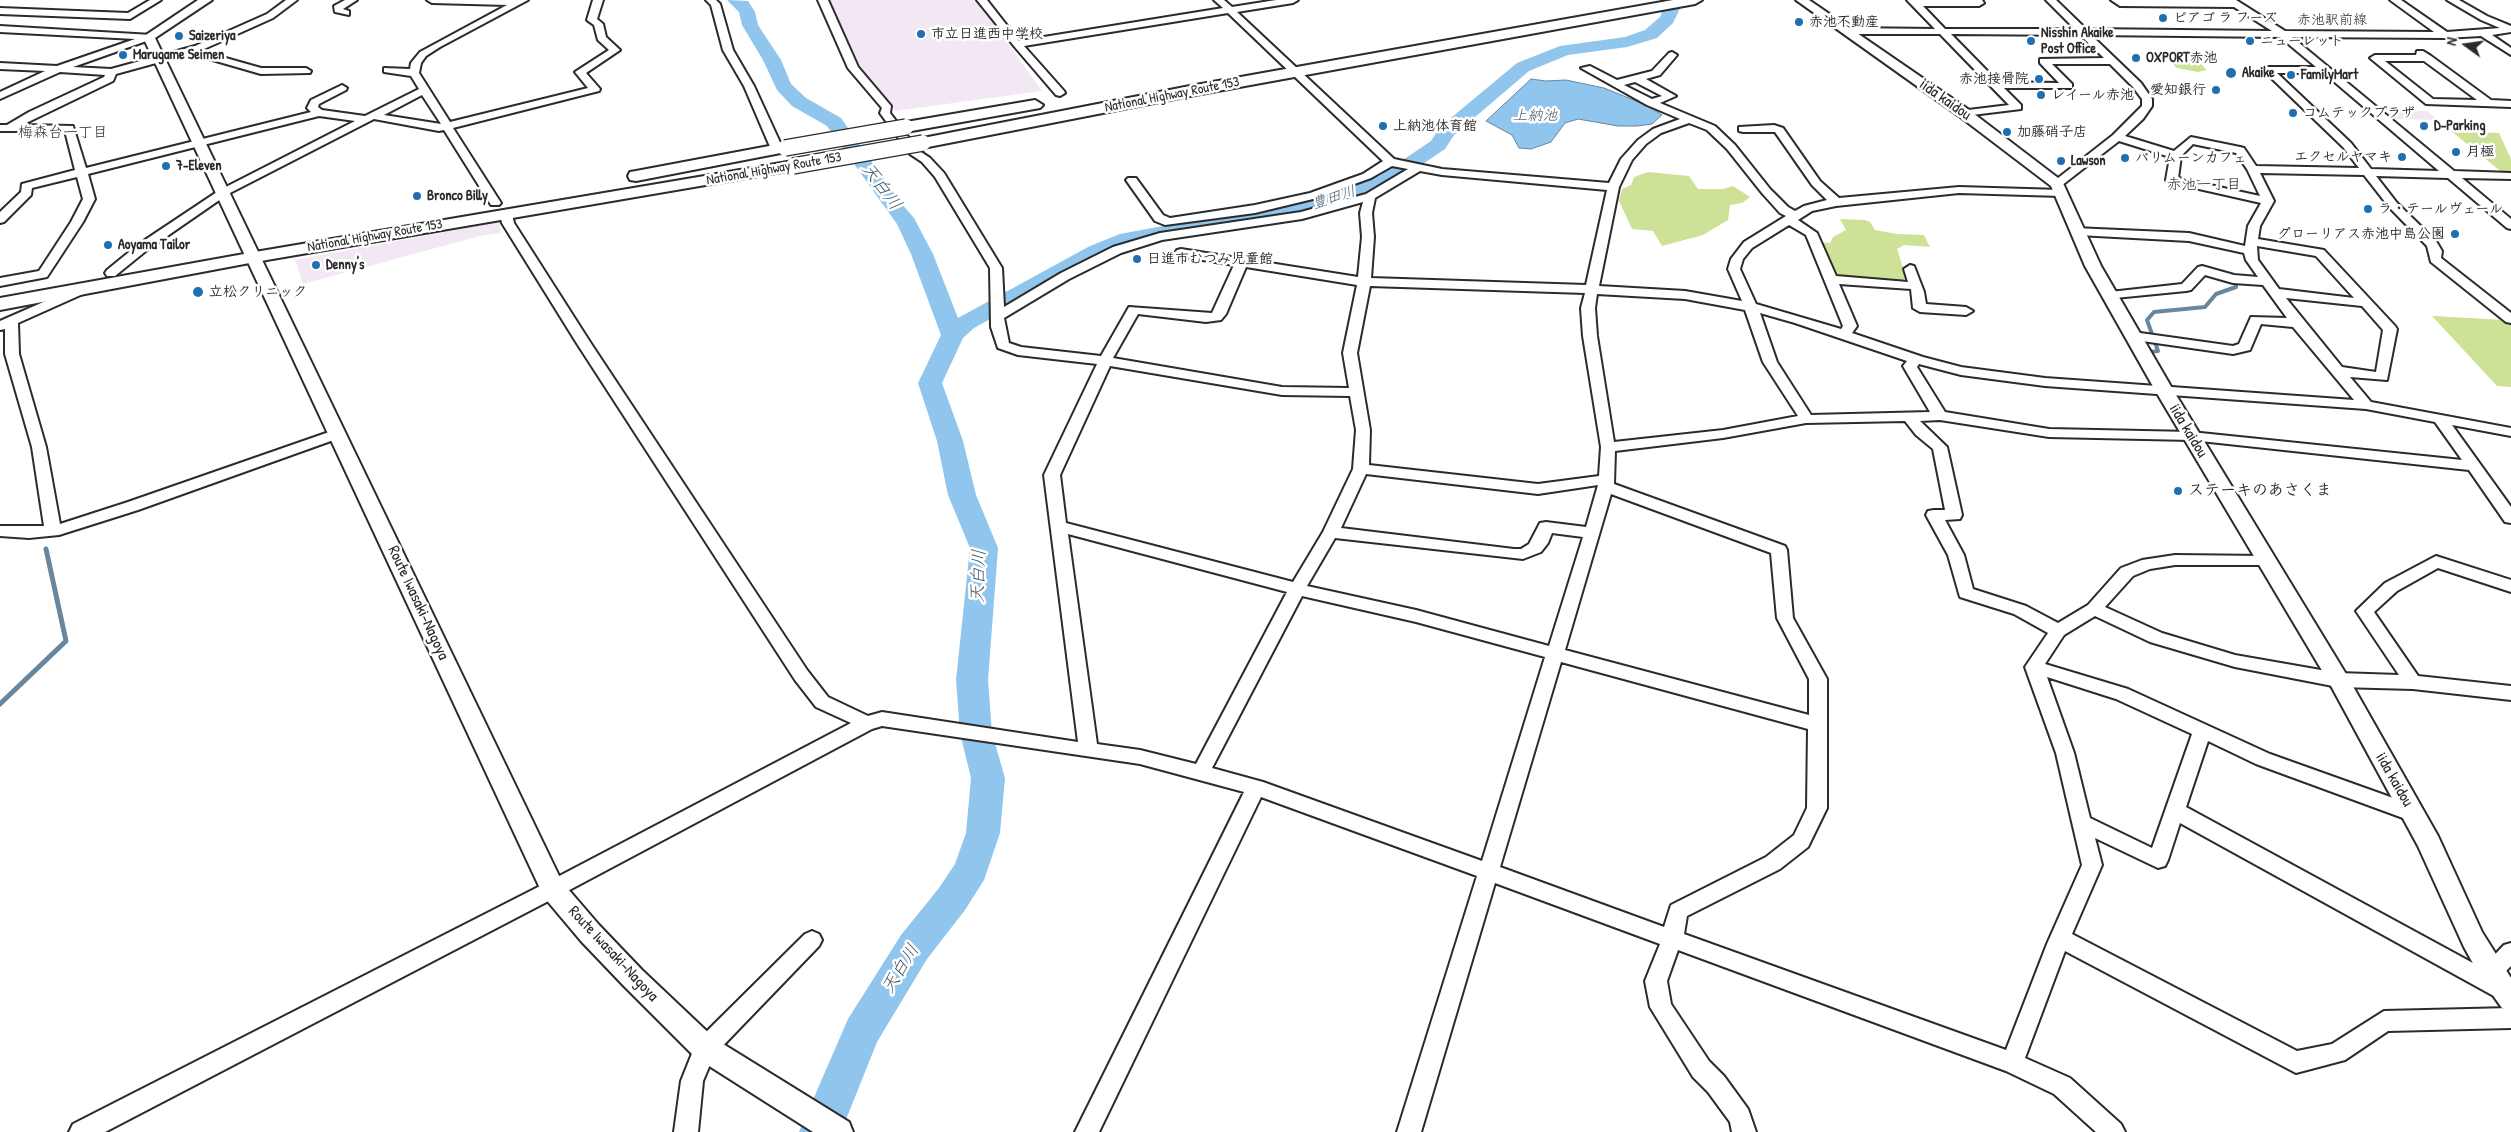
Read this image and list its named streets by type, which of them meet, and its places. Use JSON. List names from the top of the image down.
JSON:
{
  "streets": {
    "highway": ["National Highway Route 153"],
    "main road": ["iida kaidou", "Route Iwasaki-Nagoya"],
    "street": ["赤池駅前線"]
  },
  "crossings": [
    ["赤池駅前線", "iida kaidou"],
    ["National Highway Route 153", "Route Iwasaki-Nagoya"]
  ],
  "districts": ["梅森台一丁目", "赤池一丁目"],
  "water": ["上納池", "天白川", "豊田川"],
  "places": [
    "ピアゴ ラ フーズ",
    "赤池不動産",
    "市立日進西中学校",
    "Saizeriya",
    "Nisshin Akaike Post Office",
    "ニューレット",
    "Marugame Seimen",
    "OXPORT赤池",
    "Akaike",
    "FamilyMart",
    "赤池接骨院",
    "愛知銀行",
    "レイール赤池",
    "コムテックプラザ",
    "上納池体育館",
    "D-Parking",
    "加藤硝子店",
    "月極",
    "エクセルヤマキ",
    "バリムーンカフェ",
    "Lawson",
    "7-Eleven",
    "Bronco Billy",
    "ラ・テールヴェール",
    "グローリアス赤池中島公園",
    "Aoyama Tailor",
    "日進市むつみ児童館",
    "Denny's",
    "立松クリニック",
    "ステーキのあさくま"
  ],
  "north": "left"
}
